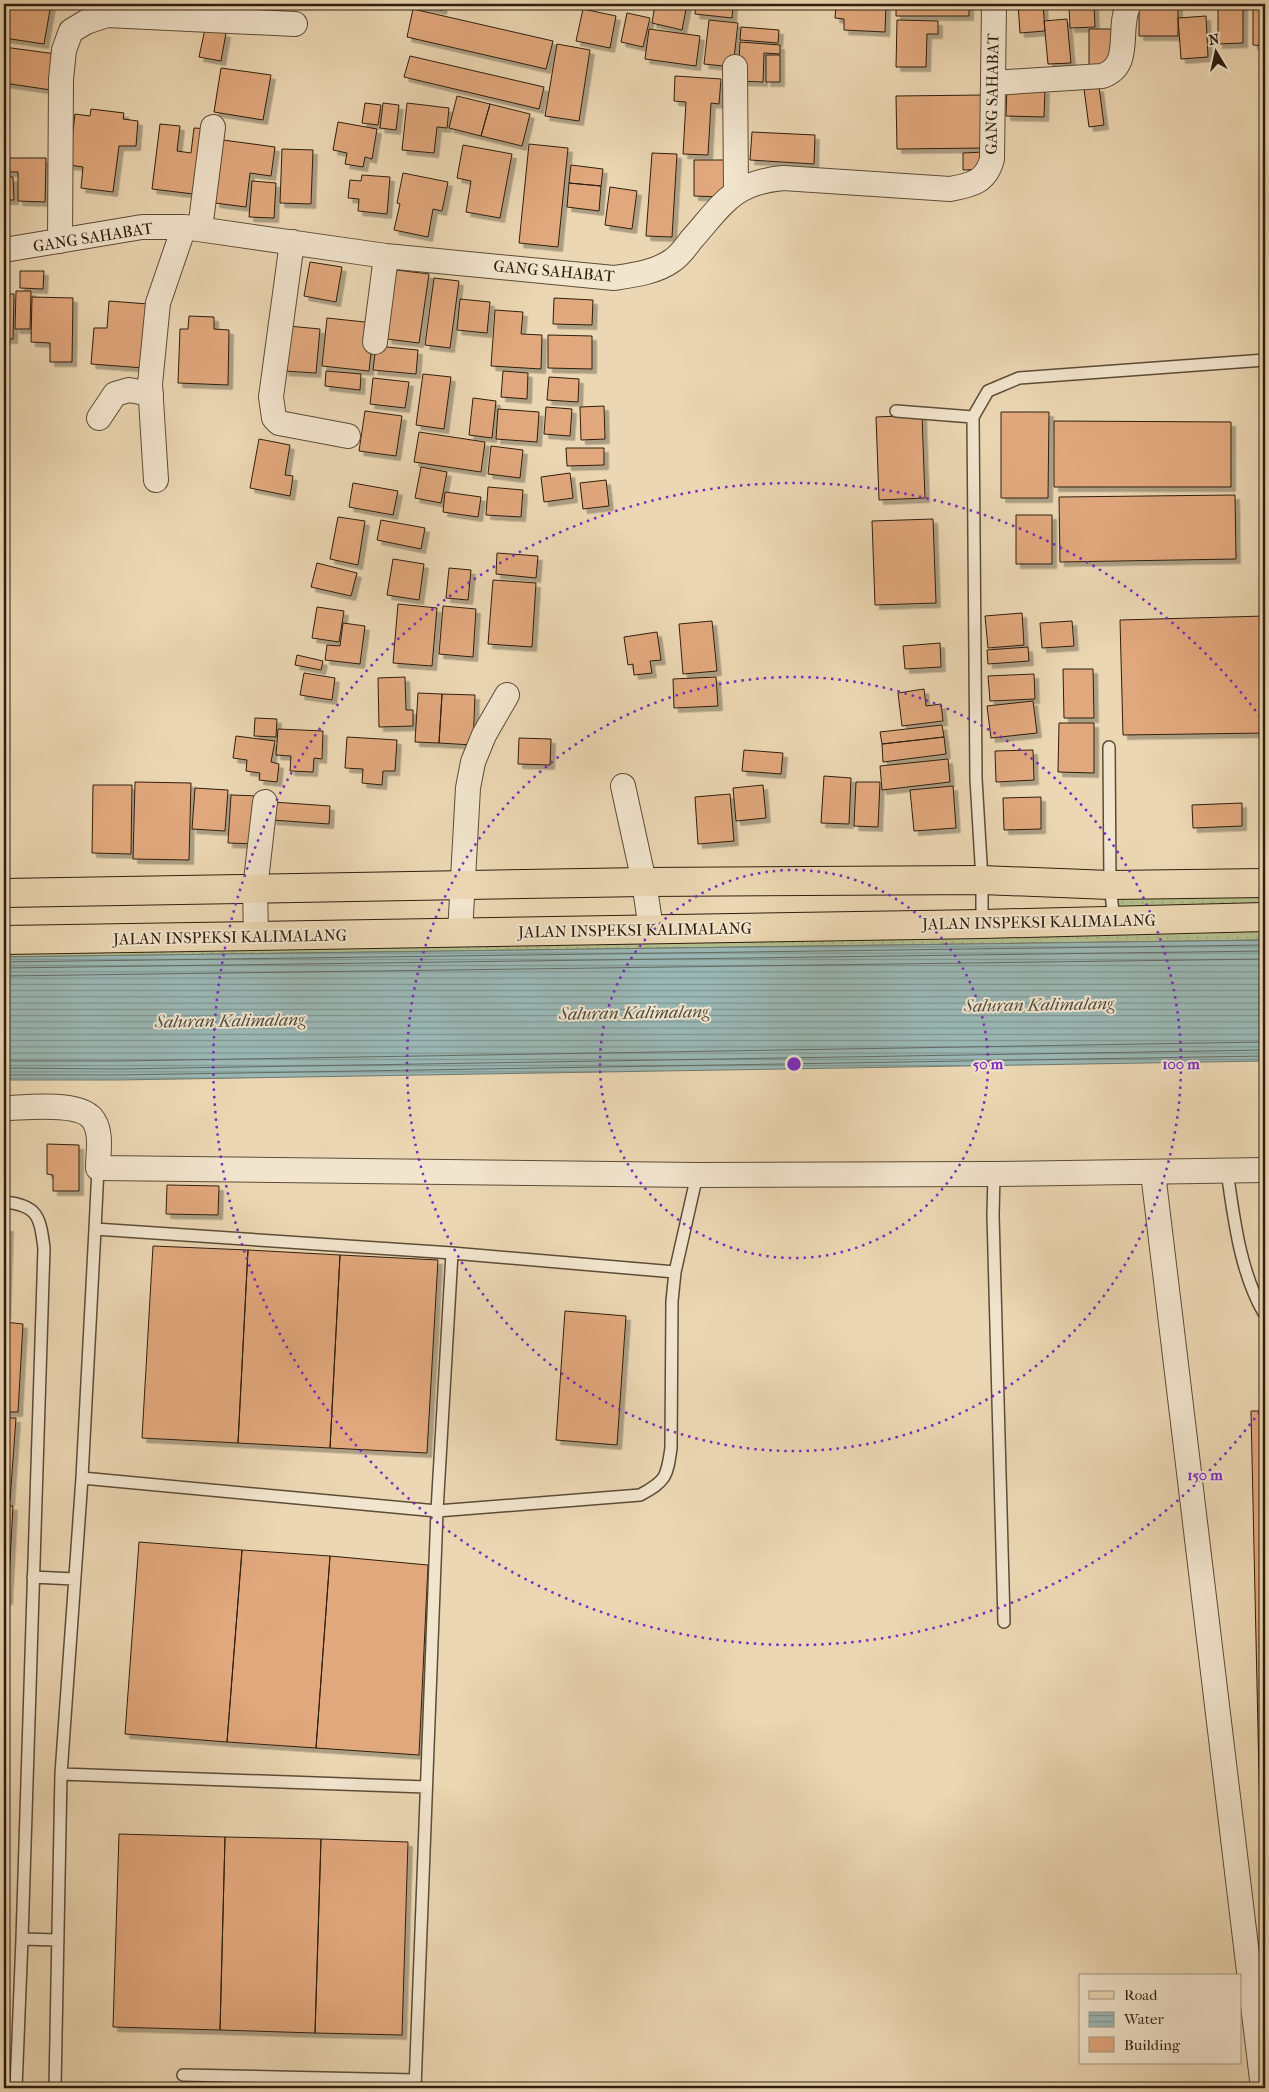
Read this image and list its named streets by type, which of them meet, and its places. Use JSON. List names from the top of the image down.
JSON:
{
  "streets": {
    "main road": ["JALAN INSPEKSI KALIMALANG"],
    "street": ["GANG SAHABAT"]
  },
  "water": ["Saluran Kalimalang"],
  "legend": ["Road", "Water", "Building"],
  "north": "top",
  "rings": ["50 m", "100 m", "150 m"]
}
